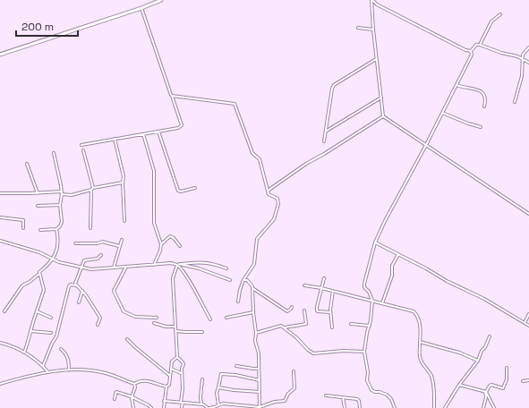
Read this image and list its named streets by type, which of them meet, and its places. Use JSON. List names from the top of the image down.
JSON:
{
  "scale_bar": "200 m"
}
